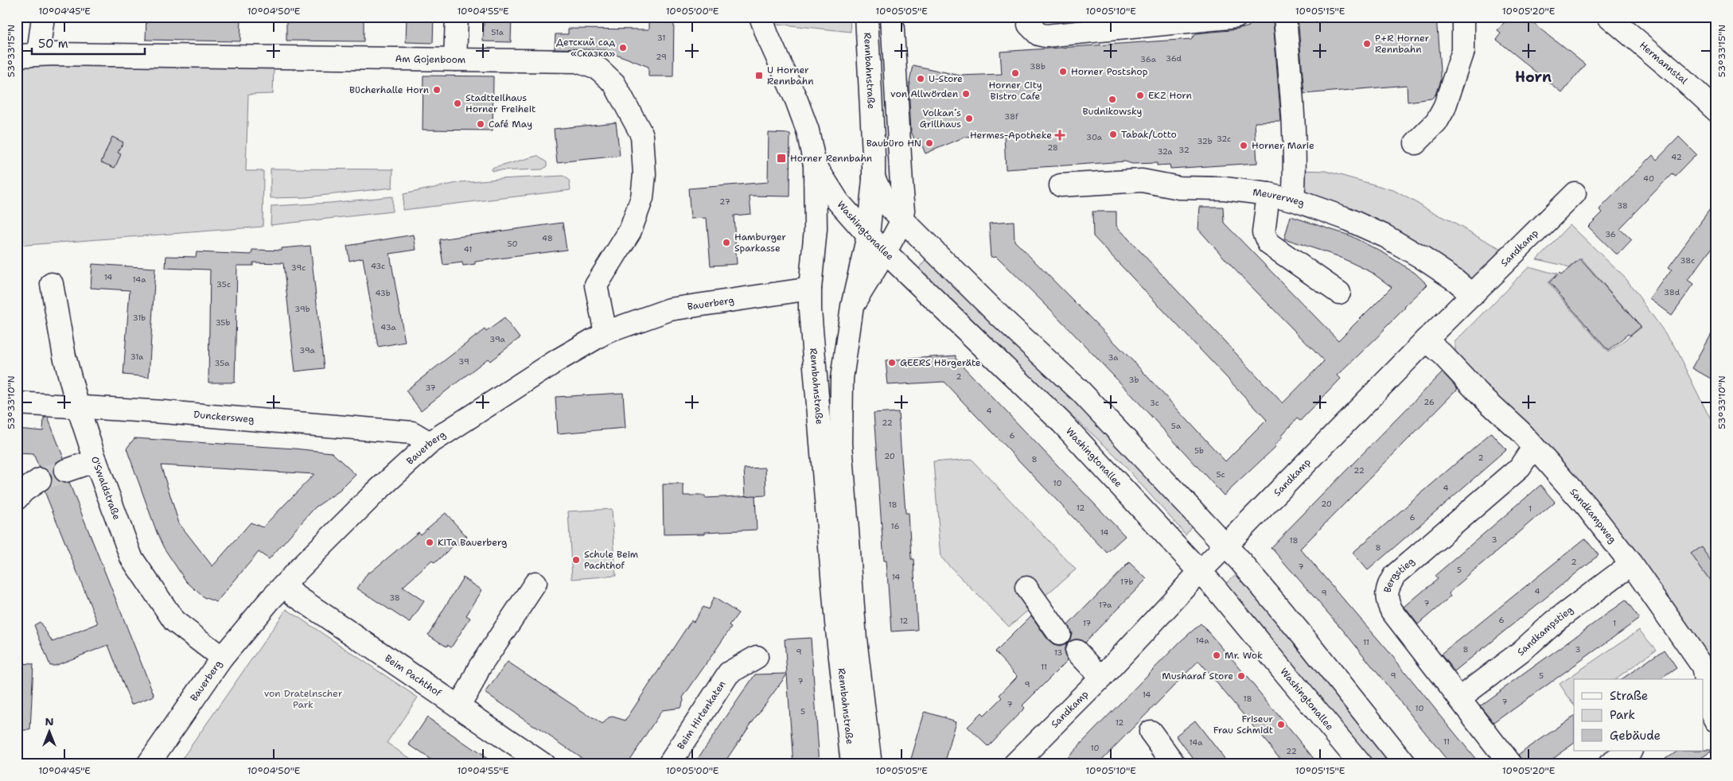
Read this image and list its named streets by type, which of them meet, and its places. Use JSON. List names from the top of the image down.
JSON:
{
  "streets": {
    "street": [
      "Am Gojenboom",
      "Hermannstal",
      "Rennbahnstraße",
      "Meurerweg",
      "Washingtonallee",
      "Sandkamp",
      "Bauerberg",
      "Dunckersweg",
      "O'Swaldstraße",
      "Sandkampweg",
      "Bergstieg",
      "Sandkampstieg",
      "Beim Pachthof",
      "Beim Hirtenkaten"
    ]
  },
  "crossings": [
    ["Am Gojenboom", "Bauerberg"],
    ["Rennbahnstraße", "Washingtonallee"],
    ["Rennbahnstraße", "Bauerberg"],
    ["Meurerweg", "Sandkamp"],
    ["Washingtonallee", "Sandkamp"],
    ["Sandkamp", "Sandkampweg"],
    ["Bauerberg", "Dunckersweg"],
    ["Bauerberg", "O'Swaldstraße"],
    ["Bauerberg", "Beim Pachthof"],
    ["Dunckersweg", "O'Swaldstraße"],
    ["Sandkampweg", "Bergstieg"],
    ["Sandkampweg", "Sandkampstieg"],
    ["Bergstieg", "Sandkampstieg"]
  ],
  "districts": ["Horn"],
  "parks": ["von Dratelnscher Park"],
  "places": {
    "other": [
      "P+R Horner Rennbahn",
      "Детский сад «Сказка»",
      "Horner Postshop",
      "Horner City Bistro Cafe",
      "U-Store",
      "Bücherhalle Horn",
      "von Allwörden",
      "EKZ Horn",
      "Budnikowsky",
      "Stadtteilhaus Horner Freiheit",
      "Volkan´s Grillhaus",
      "Café May",
      "Tabak/Lotto",
      "Baubüro HN",
      "Horner Marie",
      "Hamburger Sparkasse",
      "GEERS Hörgeräte",
      "KiTa Bauerberg",
      "Schule Beim Pachthof",
      "Mr. Wok",
      "Musharaf Store",
      "Friseur Frau Schmidt"
    ],
    "transit": ["U Horner Rennbahn", "Horner Rennbahn"],
    "health": ["Hermes-Apotheke"]
  },
  "house_numbers": [
    "51a",
    "31",
    "29",
    "36d",
    "36a",
    "38b",
    "38f",
    "30a",
    "32c",
    "32b",
    "28",
    "32",
    "32a",
    "42",
    "40",
    "27",
    "38",
    "36",
    "48",
    "50",
    "41",
    "38c",
    "43c",
    "39c",
    "14",
    "14a",
    "35c",
    "38d",
    "43b",
    "39b",
    "31b",
    "35b",
    "43a",
    "39a",
    "39a",
    "31a",
    "3a",
    "39",
    "35a",
    "2",
    "3b",
    "37",
    "26",
    "3c",
    "4",
    "22",
    "5a",
    "6",
    "5b",
    "20",
    "2",
    "8",
    "22",
    "5c",
    "10",
    "4",
    "20",
    "18",
    "12",
    "1",
    "6",
    "16",
    "14",
    "3",
    "18",
    "8",
    "2",
    "7",
    "5",
    "14",
    "17b",
    "4",
    "9",
    "38",
    "7",
    "17a",
    "6",
    "12",
    "17",
    "1",
    "14a",
    "11",
    "8",
    "3",
    "9",
    "13",
    "11",
    "9",
    "5",
    "7",
    "9",
    "14",
    "18",
    "7",
    "7",
    "10",
    "5",
    "12",
    "11",
    "14a",
    "10",
    "22"
  ],
  "legend": ["Straße", "Park", "Gebäude"],
  "scale_bar": "50 m",
  "north": "top",
  "coordinates": [
    "10°04'45\"E",
    "10°04'50\"E",
    "10°04'55\"E",
    "10°05'00\"E",
    "10°05'05\"E",
    "10°05'10\"E",
    "10°05'15\"E",
    "10°05'20\"E",
    "53°33'15\"N",
    "53°33'10\"N"
  ]
}
